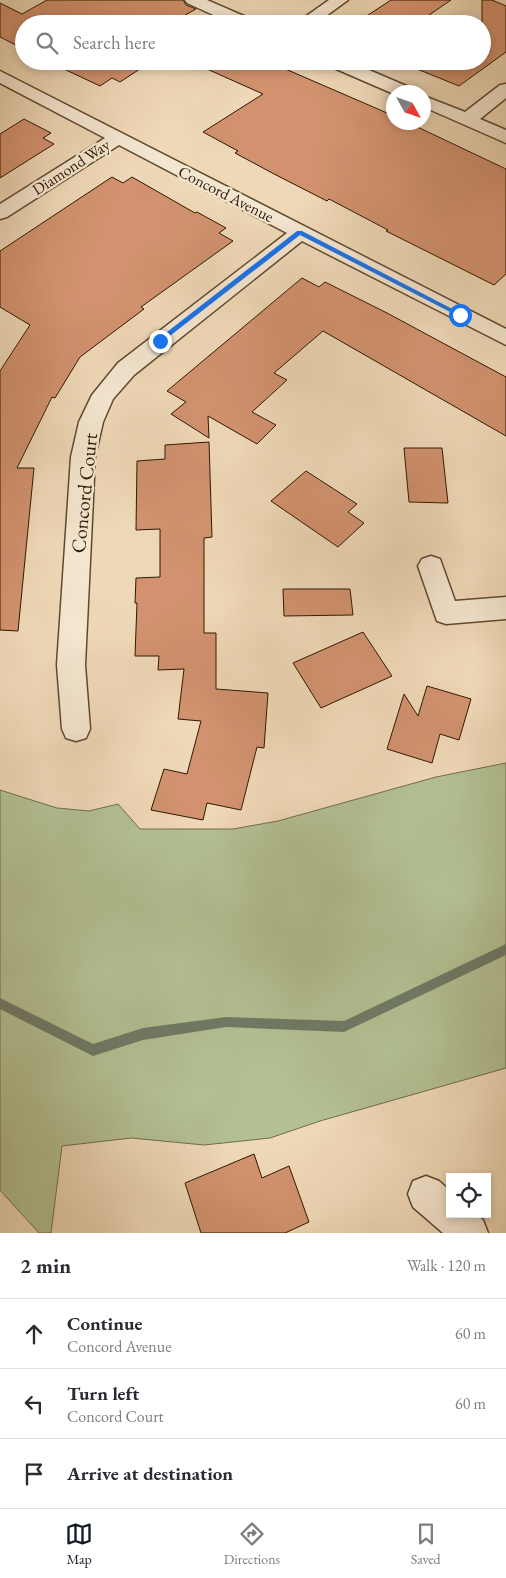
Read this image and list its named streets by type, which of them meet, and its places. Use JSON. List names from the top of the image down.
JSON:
{
  "streets": {
    "street": ["Diamond Way", "Concord Avenue", "Concord Court"]
  },
  "crossings": [
    ["Diamond Way", "Concord Avenue"],
    ["Concord Avenue", "Concord Court"]
  ],
  "north": "bottom right",
  "page": {
    "search": "Search here",
    "heading": ["2 min", "Walk · 120 m"],
    "list": [
      ["Continue", "Concord Avenue", "60 m"],
      ["Turn left", "Concord Court", "60 m"],
      "Arrive at destination"
    ],
    "nav": ["Map", "Directions", "Saved"]
  }
}
